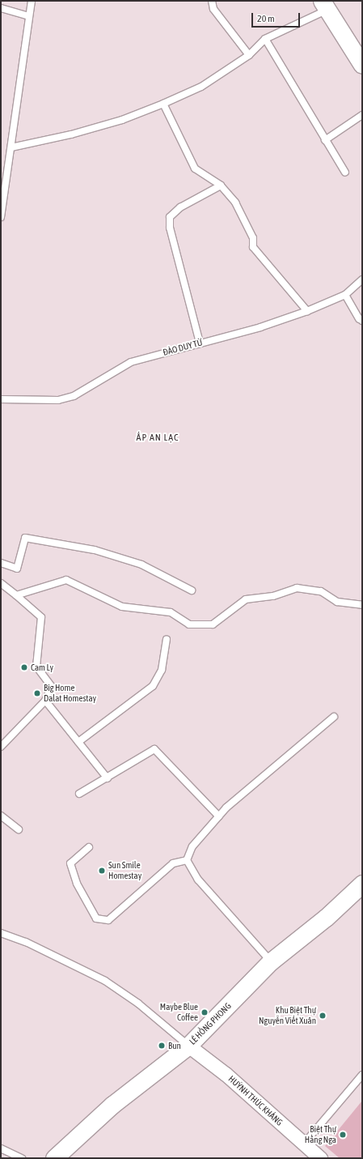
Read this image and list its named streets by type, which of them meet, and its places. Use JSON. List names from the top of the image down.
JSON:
{
  "streets": {
    "street": ["LÊ HỒNG PHONG", "HUỲNH THÚC KHÁNG"],
    "lane": ["ĐÀO DUY TỪ"]
  },
  "crossings": [
    ["LÊ HỒNG PHONG", "HUỲNH THÚC KHÁNG"]
  ],
  "districts": ["ẤP AN LẠC"],
  "places": [
    "Cam Ly",
    "Big Home Dalat Homestay",
    "Sun Smile Homestay",
    "Maybe Blue Coffee",
    "Khu Biệt Thự Nguyễn Viết Xuân",
    "Bun",
    "Biệt Thự Hằng Nga"
  ],
  "scale_bar": "20 m"
}
